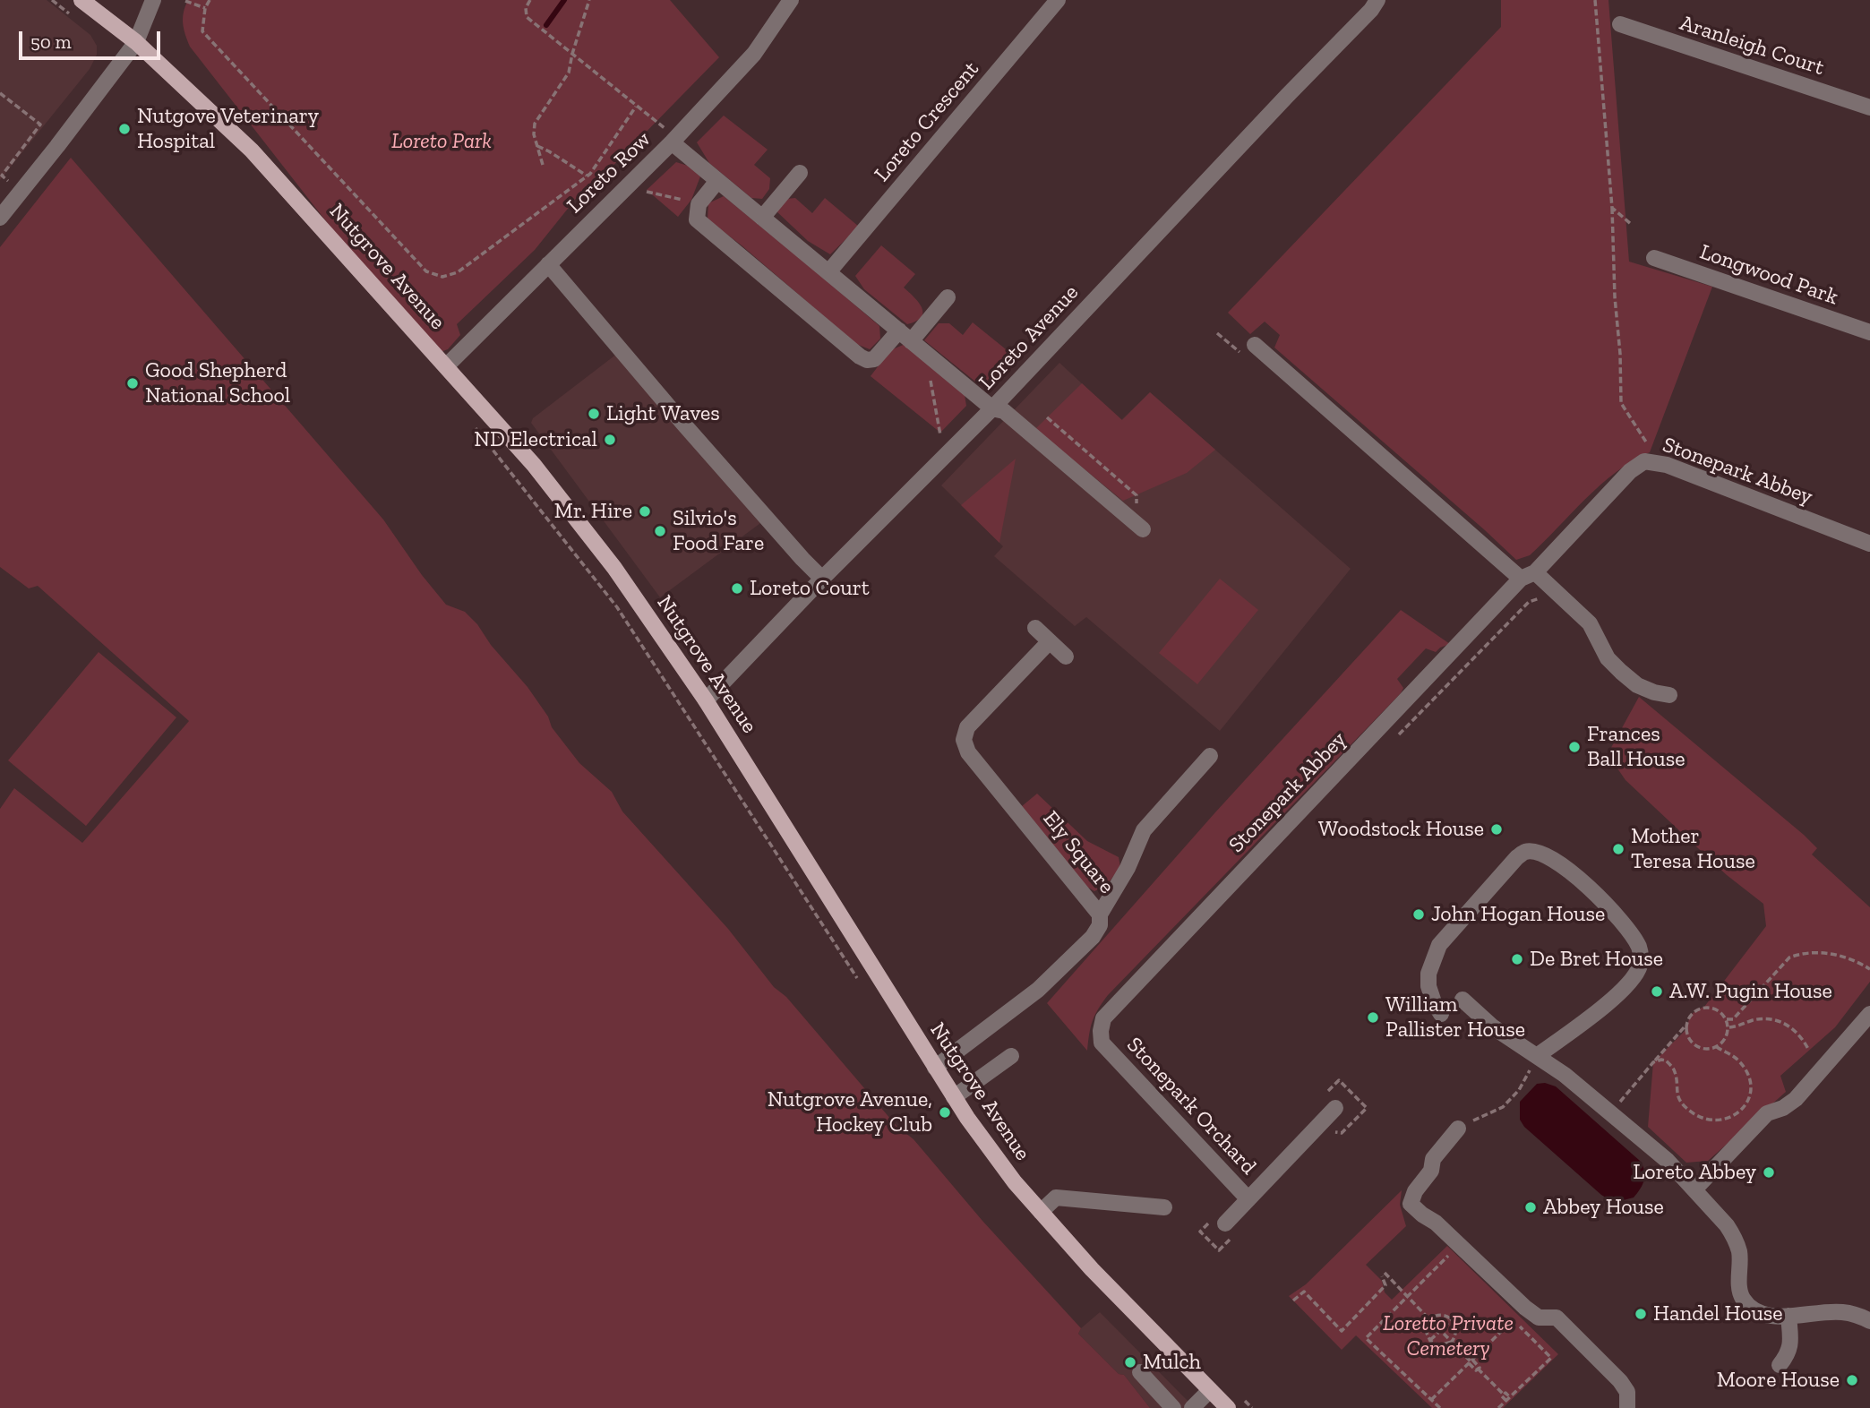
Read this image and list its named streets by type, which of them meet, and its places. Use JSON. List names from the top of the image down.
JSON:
{
  "streets": {
    "main road": ["Nutgrove Avenue"],
    "street": [
      "Aranleigh Court",
      "Loreto Crescent",
      "Loreto Row",
      "Longwood Park",
      "Loreto Avenue",
      "Stonepark Abbey",
      "Ely Square",
      "Stonepark Orchard"
    ]
  },
  "crossings": [
    ["Loreto Row", "Nutgrove Avenue"],
    ["Nutgrove Avenue", "Loreto Avenue"],
    ["Nutgrove Avenue", "Ely Square"],
    ["Stonepark Abbey", "Stonepark Orchard"]
  ],
  "parks": ["Loreto Park", "Loretto Private Cemetery"],
  "places": [
    "Nutgove Veterinary Hospital",
    "Good Shepherd National School",
    "Light Waves",
    "ND Electrical",
    "Mr. Hire",
    "Silvio's Food Fare",
    "Loreto Court",
    "Frances Ball House",
    "Woodstock House",
    "Mother Teresa House",
    "John Hogan House",
    "De Bret House",
    "A.W. Pugin House",
    "William Pallister House",
    "Nutgrove Avenue, Hockey Club",
    "Loreto Abbey",
    "Abbey House",
    "Handel House",
    "Mulch",
    "Moore House"
  ],
  "scale_bar": "50 m"
}
